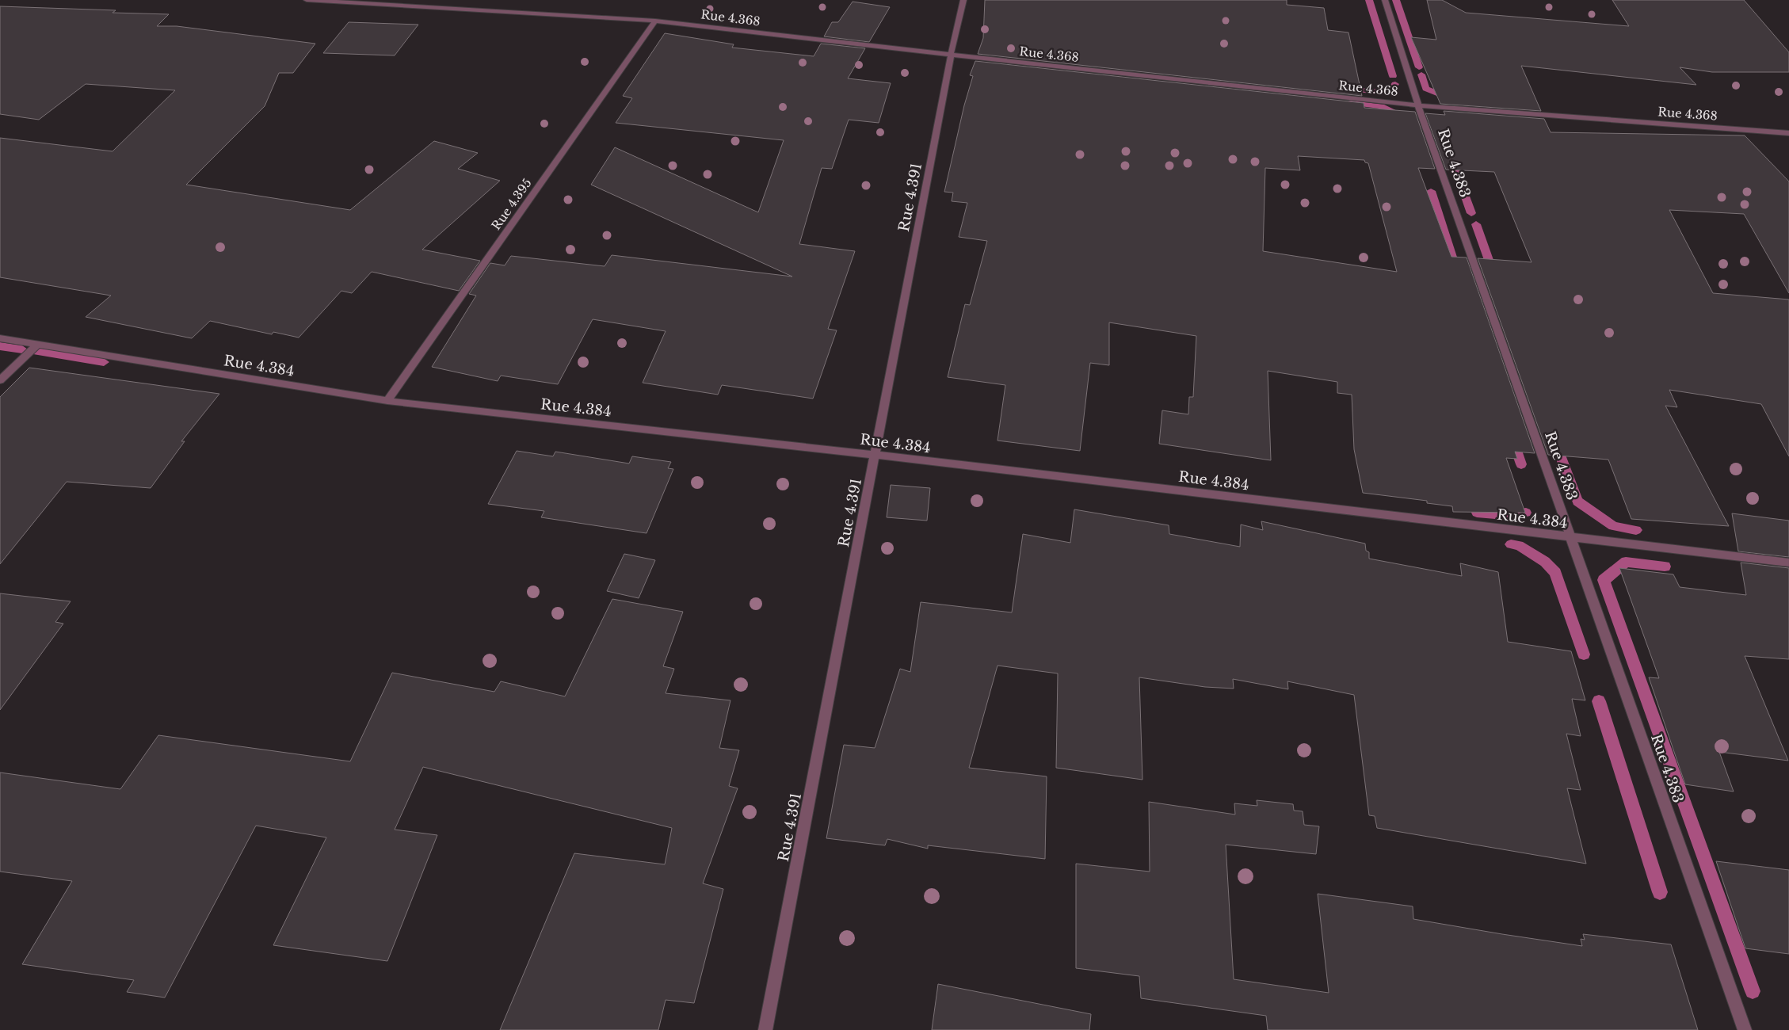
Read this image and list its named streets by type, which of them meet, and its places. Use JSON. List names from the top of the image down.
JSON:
{
  "streets": {
    "street": [
      "Rue 4.368",
      "Rue 4.383",
      "Rue 4.391",
      "Rue 4.395",
      "Rue 4.384"
    ]
  },
  "crossings": [
    ["Rue 4.368", "Rue 4.383"],
    ["Rue 4.368", "Rue 4.391"],
    ["Rue 4.368", "Rue 4.395"],
    ["Rue 4.383", "Rue 4.384"],
    ["Rue 4.391", "Rue 4.384"],
    ["Rue 4.395", "Rue 4.384"]
  ]
}
